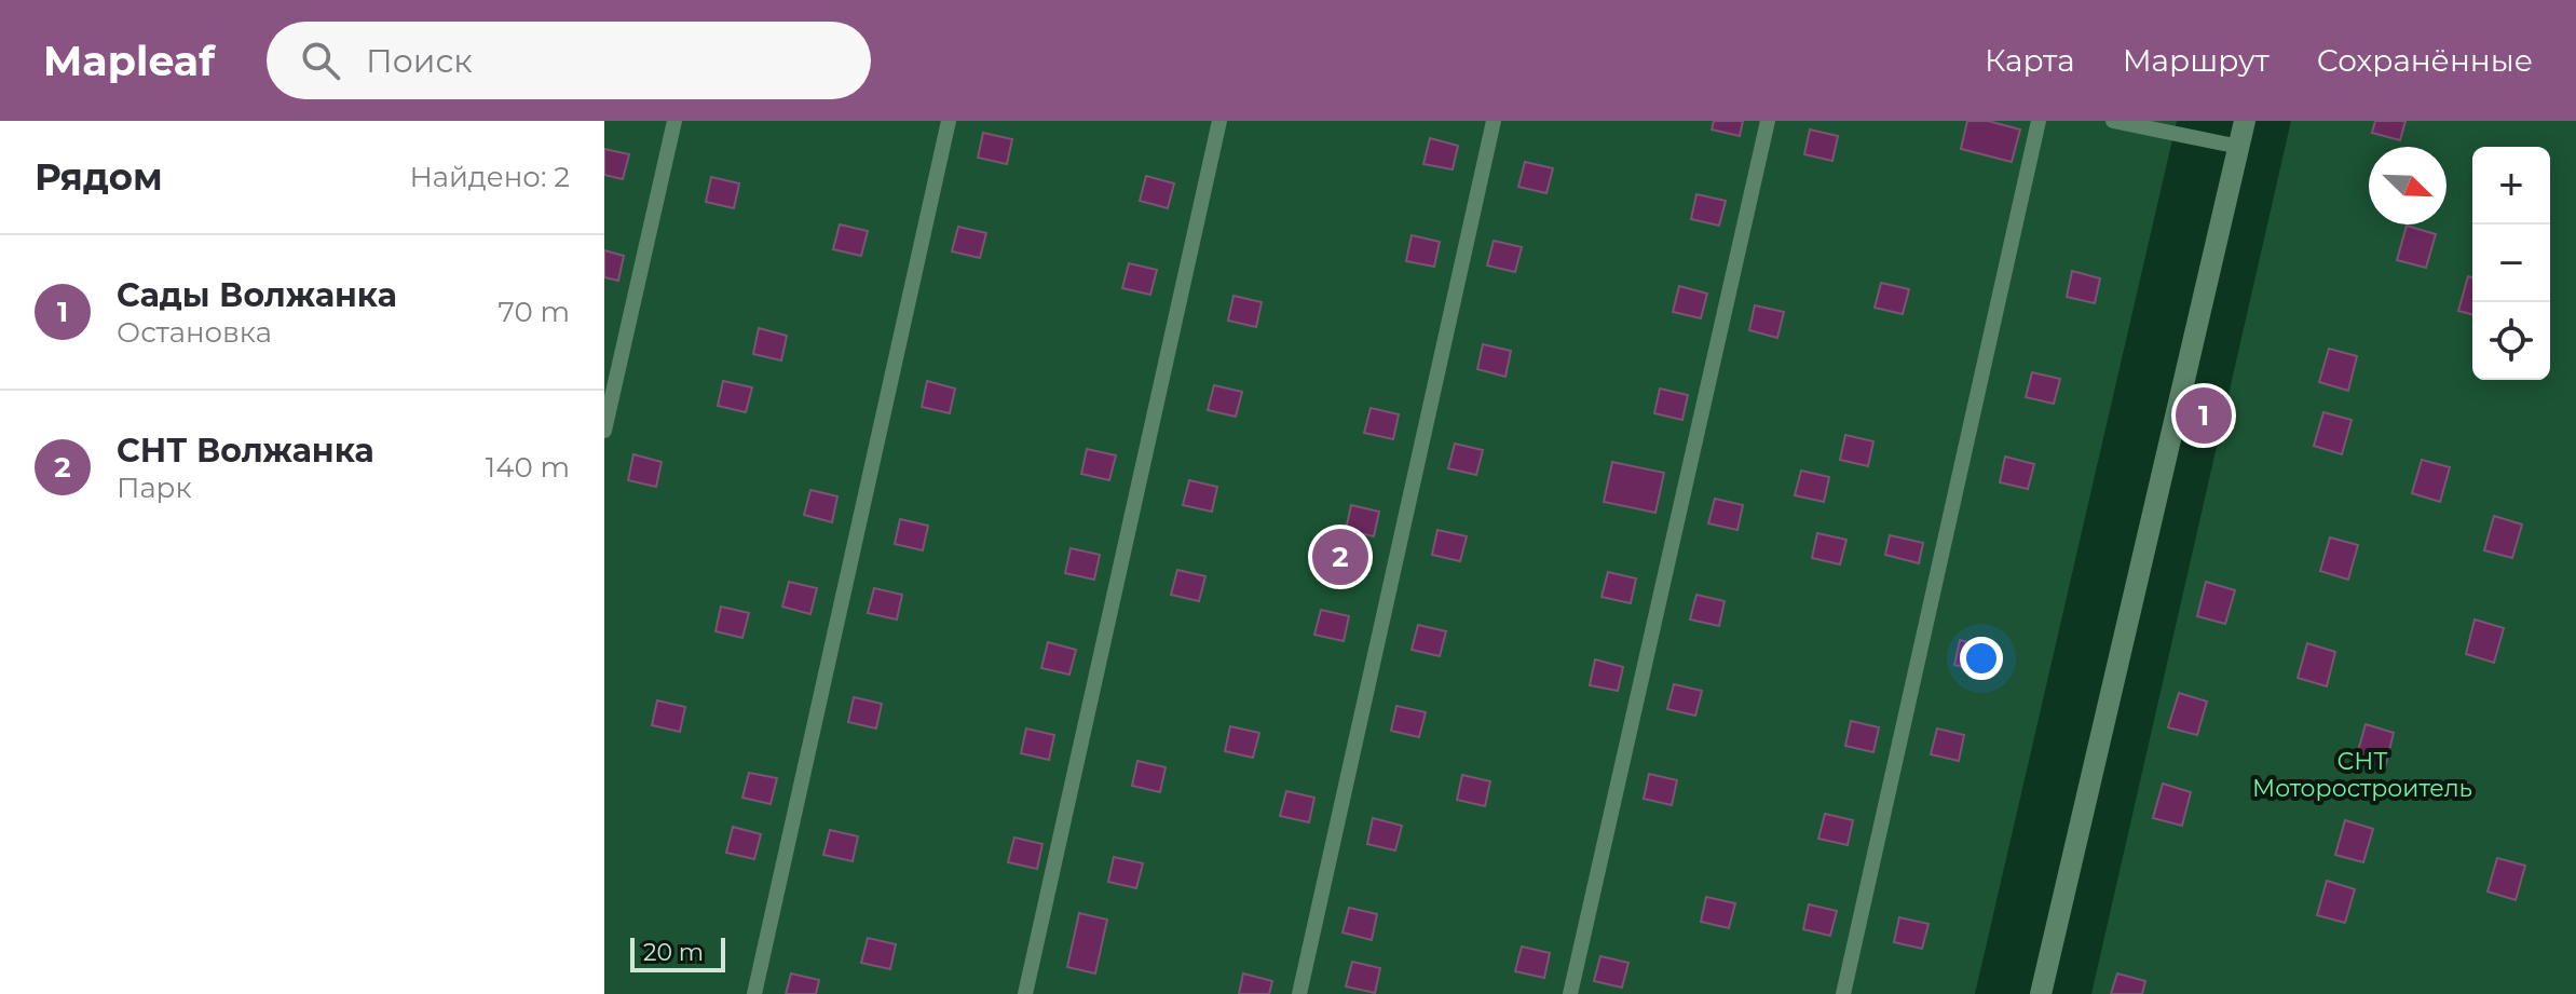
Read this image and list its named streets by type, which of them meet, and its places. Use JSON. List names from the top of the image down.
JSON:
{
  "parks": ["СНТ Моторостроитель"],
  "scale_bar": "20 m",
  "north": "bottom right",
  "page": {
    "header": "Mapleaf",
    "search": "Поиск",
    "nav": ["Карта", "Маршрут", "Сохранённые"],
    "heading": ["Рядом", "Найдено: 2"],
    "map_buttons": ["+", "−"],
    "list": [
      {
        "mark": "1",
        "name": "Сады Волжанка",
        "note": "Остановка",
        "value": "70 m"
      },
      {
        "mark": "2",
        "name": "СНТ Волжанка",
        "note": "Парк",
        "value": "140 m"
      }
    ],
    "pins": ["1", "2"],
    "scale": "20 m"
  }
}
